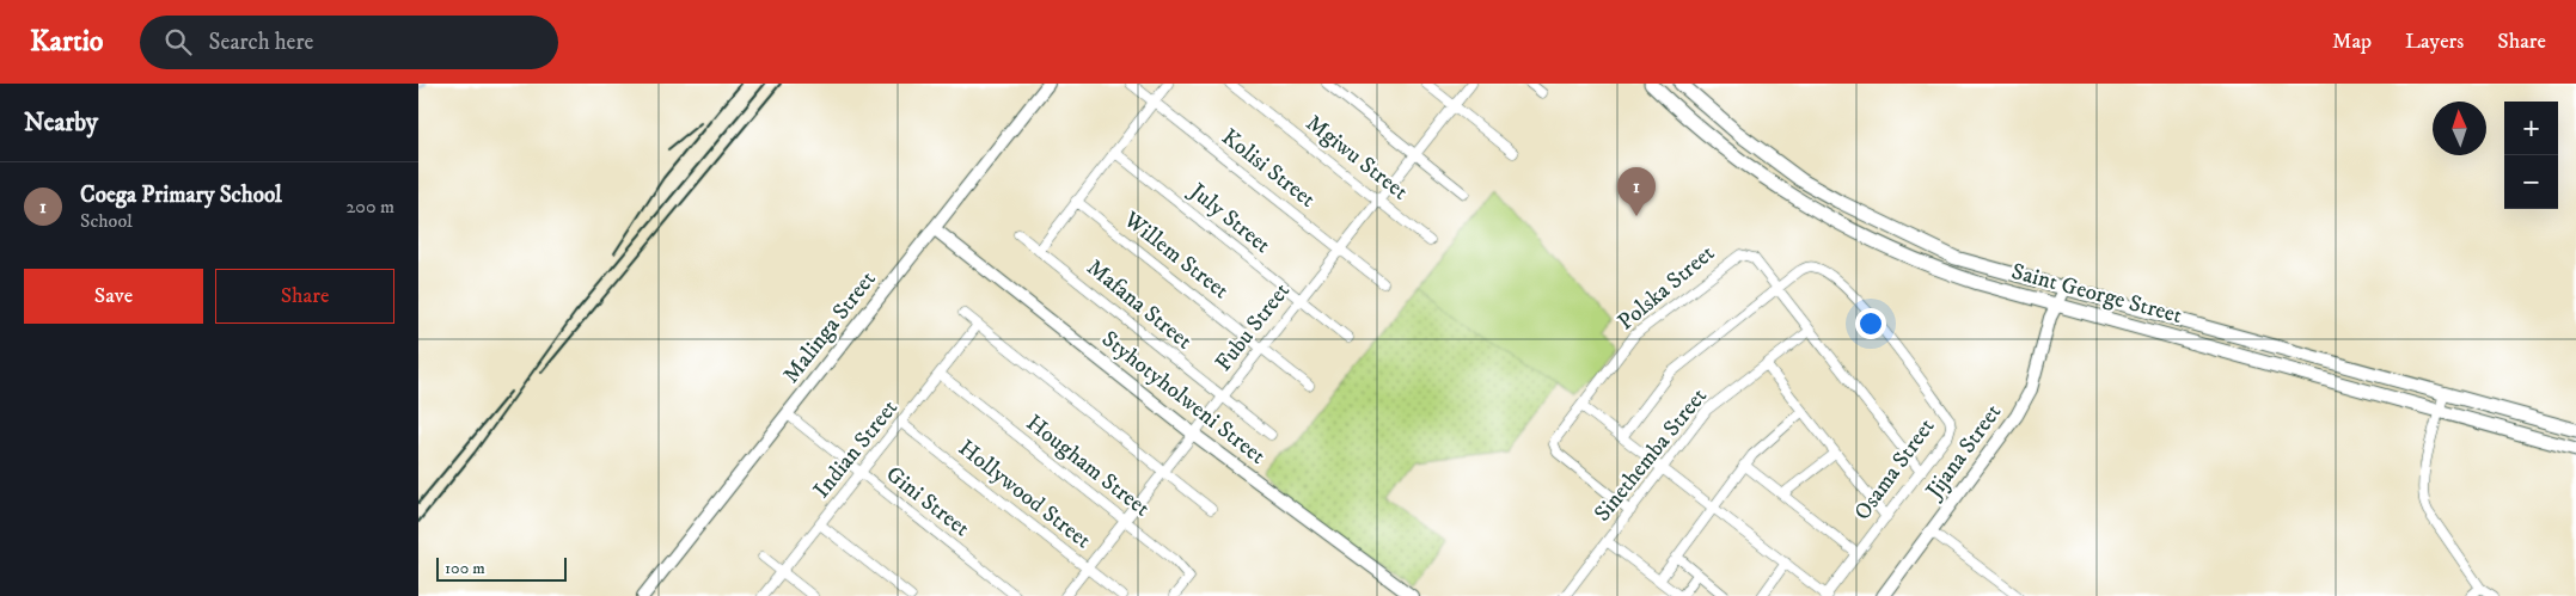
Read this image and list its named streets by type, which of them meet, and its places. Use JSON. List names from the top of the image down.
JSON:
{
  "streets": {
    "main road": ["Saint George Street"],
    "street": [
      "Mgiwu Street",
      "Kolisi Street",
      "July Street",
      "Willem Street",
      "Polska Street",
      "Mafana Street",
      "Malinga Street",
      "Fubu Street",
      "Styhotyholweni Street",
      "Indian Street",
      "Jijana Street",
      "Sinethemba Street",
      "Hougham Street",
      "Osama Street",
      "Hollywood Street",
      "Gini Street"
    ]
  },
  "crossings": [
    ["Mgiwu Street", "Fubu Street"],
    ["Kolisi Street", "Fubu Street"],
    ["July Street", "Fubu Street"],
    ["Willem Street", "Fubu Street"],
    ["Polska Street", "Sinethemba Street"],
    ["Polska Street", "Osama Street"],
    ["Saint George Street", "Jijana Street"],
    ["Mafana Street", "Fubu Street"],
    ["Malinga Street", "Styhotyholweni Street"],
    ["Malinga Street", "Gini Street"],
    ["Fubu Street", "Styhotyholweni Street"],
    ["Fubu Street", "Hougham Street"],
    ["Fubu Street", "Hollywood Street"],
    ["Indian Street", "Hougham Street"],
    ["Indian Street", "Hollywood Street"],
    ["Indian Street", "Gini Street"],
    ["Sinethemba Street", "Osama Street"]
  ],
  "scale_bar": "100 m",
  "north": "top",
  "page": {
    "header": "Kartio",
    "search": "Search here",
    "nav": ["Map", "Layers", "Share"],
    "heading": "Nearby",
    "map_buttons": ["+", "−"],
    "list": [
      {
        "mark": "1",
        "name": "Coega Primary School",
        "note": "School",
        "value": "200 m"
      }
    ],
    "pins": "1",
    "buttons": ["Save", "Share"],
    "scale": "100 m"
  }
}
